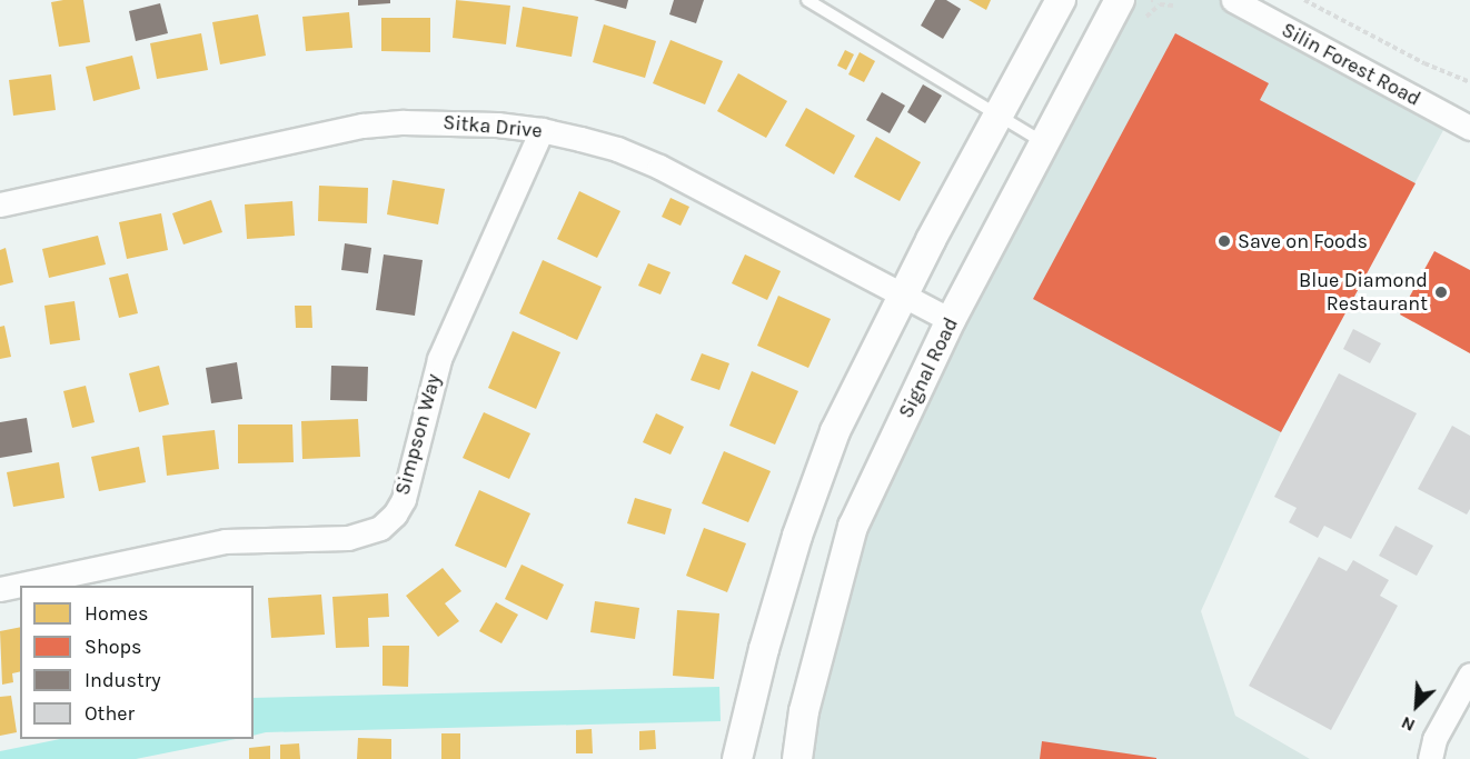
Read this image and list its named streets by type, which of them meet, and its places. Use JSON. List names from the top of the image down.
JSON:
{
  "streets": {
    "street": [
      "Silin Forest Road",
      "Sitka Drive",
      "Signal Road",
      "Simpson Way"
    ]
  },
  "crossings": [
    ["Sitka Drive", "Signal Road"],
    ["Sitka Drive", "Simpson Way"]
  ],
  "places": ["Save on Foods", "Blue Diamond Restaurant"],
  "legend": [
    "Homes",
    "Shops",
    "Industry",
    "Other"
  ],
  "north": "bottom left"
}
